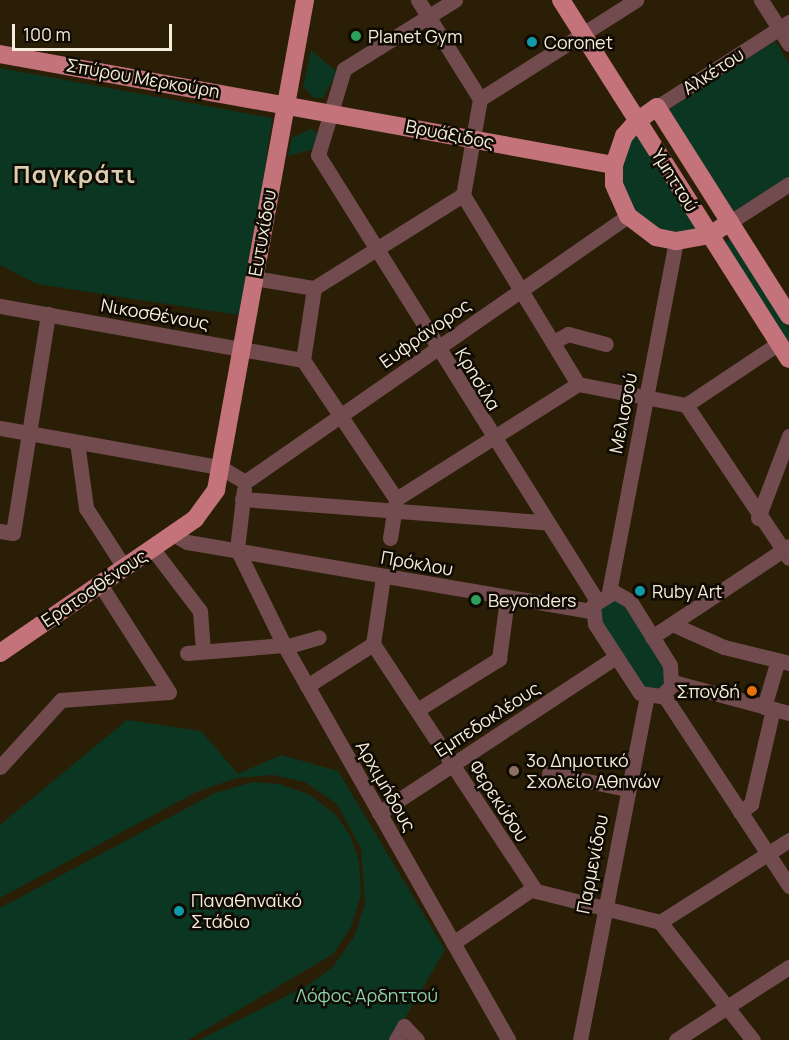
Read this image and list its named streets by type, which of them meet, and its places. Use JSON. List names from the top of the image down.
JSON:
{
  "streets": {
    "main road": [
      "Αλκέτου",
      "Σπύρου Μερκούρη",
      "Βρυάξιδος",
      "Υμηττού",
      "Ευτυχίδου",
      "Ερατοσθένους"
    ],
    "street": [
      "Νικοσθένους",
      "Ευφράνορος",
      "Κρησίλα",
      "Μελισσού",
      "Πρόκλου",
      "Εμπεδοκλέους",
      "Αρχιμήδους",
      "Φερεκύδου",
      "Παρμενίδου"
    ]
  },
  "crossings": [
    ["Αλκέτου", "Βρυάξιδος"],
    ["Αλκέτου", "Υμηττού"],
    ["Σπύρου Μερκούρη", "Βρυάξιδος"],
    ["Σπύρου Μερκούρη", "Ευτυχίδου"],
    ["Βρυάξιδος", "Ευτυχίδου"],
    ["Βρυάξιδος", "Κρησίλα"],
    ["Ευτυχίδου", "Νικοσθένους"],
    ["Ευτυχίδου", "Ερατοσθένους"],
    ["Ευφράνορος", "Κρησίλα"],
    ["Κρησίλα", "Μελισσού"],
    ["Κρησίλα", "Πρόκλου"],
    ["Κρησίλα", "Εμπεδοκλέους"],
    ["Κρησίλα", "Παρμενίδου"],
    ["Μελισσού", "Πρόκλου"],
    ["Πρόκλου", "Ερατοσθένους"],
    ["Πρόκλου", "Αρχιμήδους"],
    ["Εμπεδοκλέους", "Αρχιμήδους"],
    ["Εμπεδοκλέους", "Φερεκύδου"]
  ],
  "districts": ["Παγκράτι"],
  "parks": ["Λόφος Αρδηττού"],
  "places": [
    "Planet Gym",
    "Coronet",
    "Ruby Art",
    "Beyonders",
    "Σπονδή",
    "3ο Δημοτικό Σχολείο Αθηνών",
    "Παναθηναϊκό Στάδιο"
  ],
  "scale_bar": "100 m"
}
